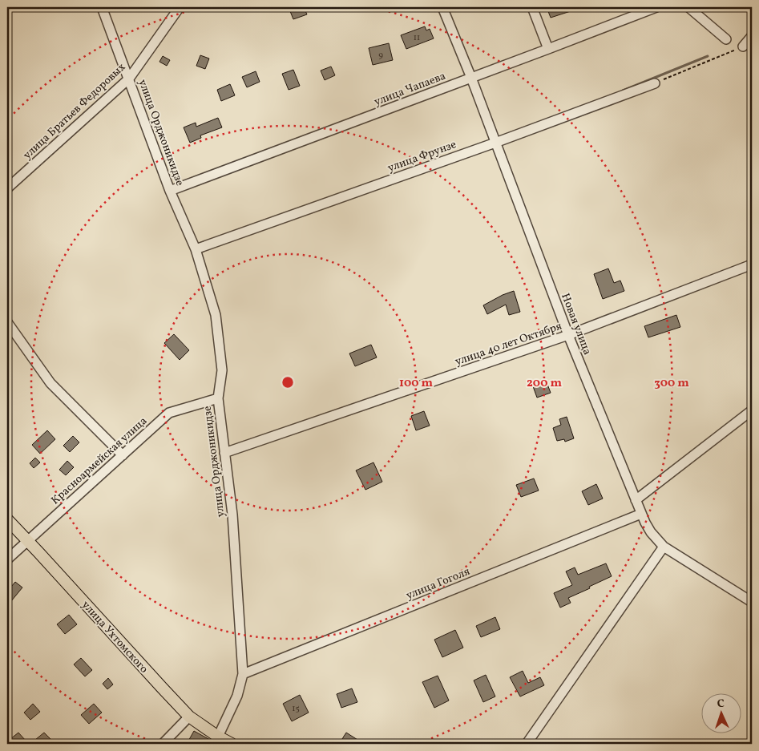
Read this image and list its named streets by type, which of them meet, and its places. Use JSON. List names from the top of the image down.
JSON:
{
  "streets": {
    "main road": ["улица Ухтомского"],
    "street": [
      "улица Чапаева",
      "улица Братьев Федоровых",
      "улица Орджоникидзе",
      "улица Фрунзе",
      "Новая улица",
      "улица 40 лет Октября",
      "Красноармейская улица",
      "улица Гоголя"
    ]
  },
  "crossings": [
    ["улица Чапаева", "улица Орджоникидзе"],
    ["улица Чапаева", "Новая улица"],
    ["улица Братьев Федоровых", "улица Орджоникидзе"],
    ["улица Орджоникидзе", "улица Фрунзе"],
    ["улица Орджоникидзе", "улица 40 лет Октября"],
    ["улица Орджоникидзе", "Красноармейская улица"],
    ["улица Орджоникидзе", "улица Гоголя"],
    ["улица Орджоникидзе", "улица Ухтомского"],
    ["улица Фрунзе", "Новая улица"],
    ["Новая улица", "улица 40 лет Октября"],
    ["Новая улица", "улица Гоголя"],
    ["Красноармейская улица", "улица Ухтомского"]
  ],
  "house_numbers": ["11", "9", "15"],
  "north": "top",
  "rings": ["100 m", "200 m", "300 m"]
}
